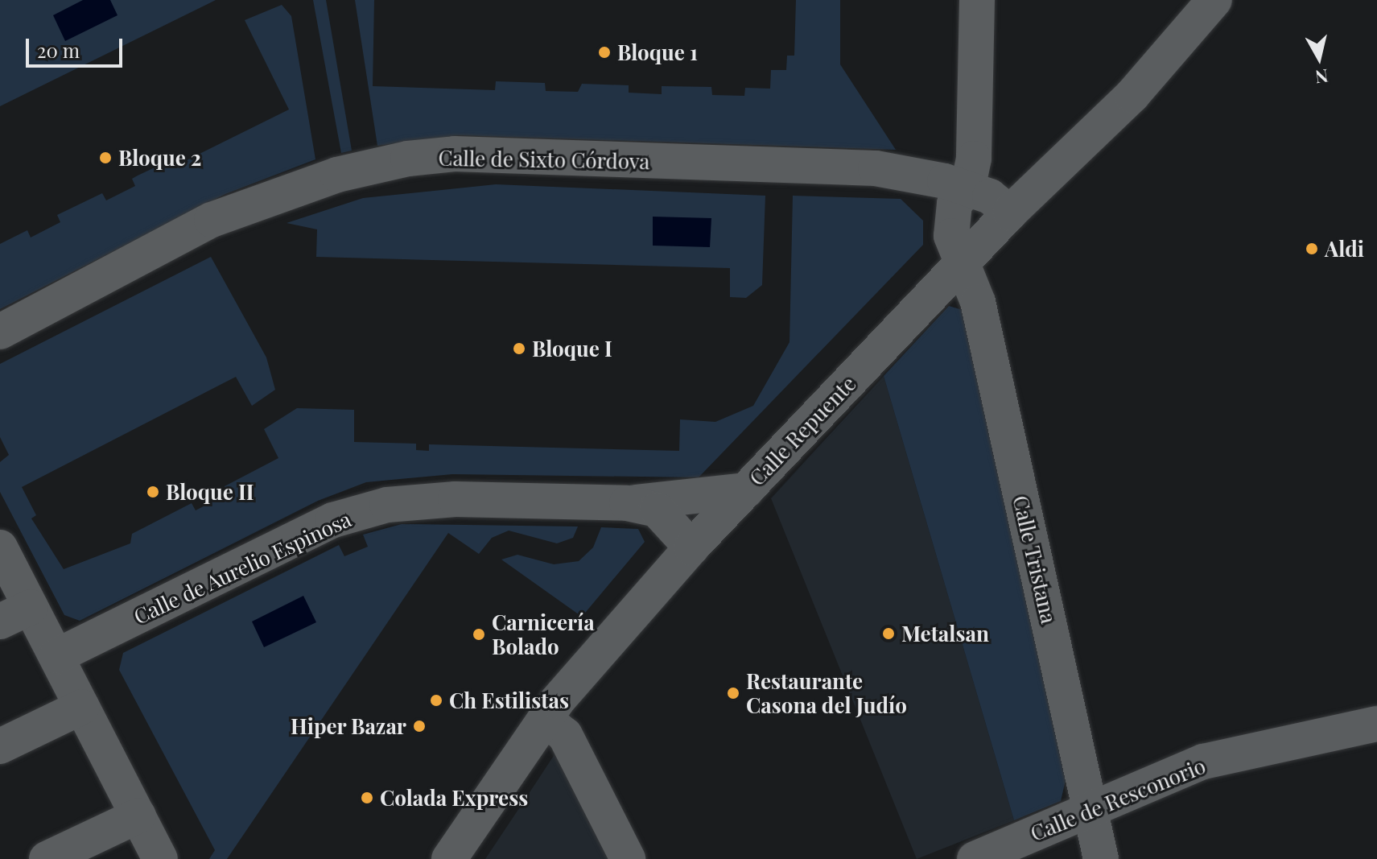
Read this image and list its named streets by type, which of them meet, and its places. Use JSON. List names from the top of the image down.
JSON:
{
  "streets": {
    "street": [
      "Calle de Sixto Córdova",
      "Calle Repuente",
      "Calle Tristana",
      "Calle de Aurelio Espinosa",
      "Calle de Resconorio"
    ]
  },
  "crossings": [
    ["Calle de Sixto Córdova", "Calle Repuente"],
    ["Calle Repuente", "Calle Tristana"],
    ["Calle Repuente", "Calle de Aurelio Espinosa"],
    ["Calle Tristana", "Calle de Resconorio"]
  ],
  "places": [
    "Bloque 1",
    "Bloque 2",
    "Aldi",
    "Bloque I",
    "Bloque II",
    "Metalsan",
    "Carnicería Bolado",
    "Restaurante Casona del Judío",
    "Ch Estilistas",
    "Hiper Bazar",
    "Colada Express"
  ],
  "scale_bar": "20 m",
  "north": "bottom"
}
